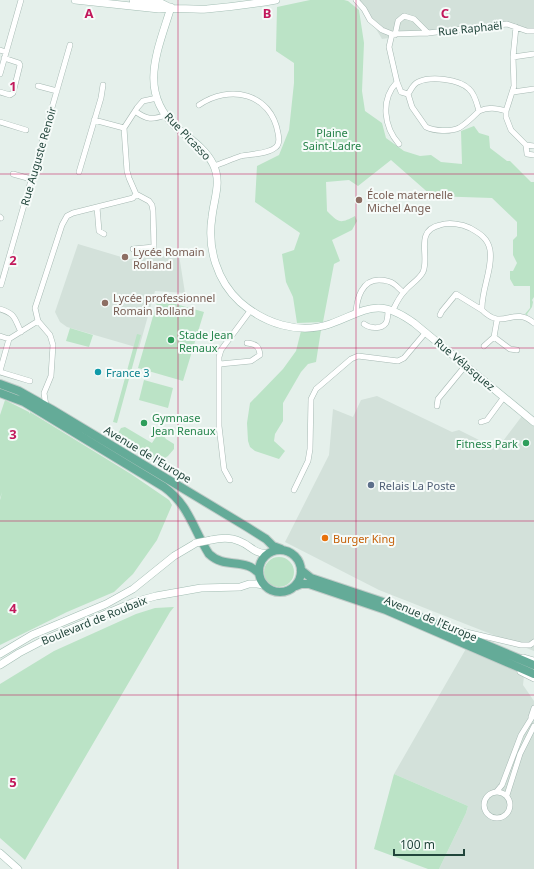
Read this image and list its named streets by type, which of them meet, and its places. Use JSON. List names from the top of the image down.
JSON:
{
  "streets": {
    "main road": [
      "Rue Picasso",
      "Rue Vélasquez",
      "Avenue de l'Europe",
      "Boulevard de Roubaix"
    ],
    "street": ["Rue Raphaël", "Rue Auguste Renoir"]
  },
  "crossings": [
    ["Rue Picasso", "Rue Vélasquez"],
    ["Avenue de l'Europe", "Boulevard de Roubaix"]
  ],
  "parks": ["Plaine Saint-Ladre"],
  "places": [
    "École maternelle Michel Ange",
    "Lycée Romain Rolland",
    "Lycée professionnel Romain Rolland",
    "Stade Jean Renaux",
    "France 3",
    "Gymnase Jean Renaux",
    "Fitness Park",
    "Relais La Poste",
    "Burger King"
  ],
  "scale_bar": "100 m",
  "grid": {
    "columns": ["A", "B", "C"],
    "rows": [
      "1",
      "2",
      "3",
      "4",
      "5"
    ]
  }
}
